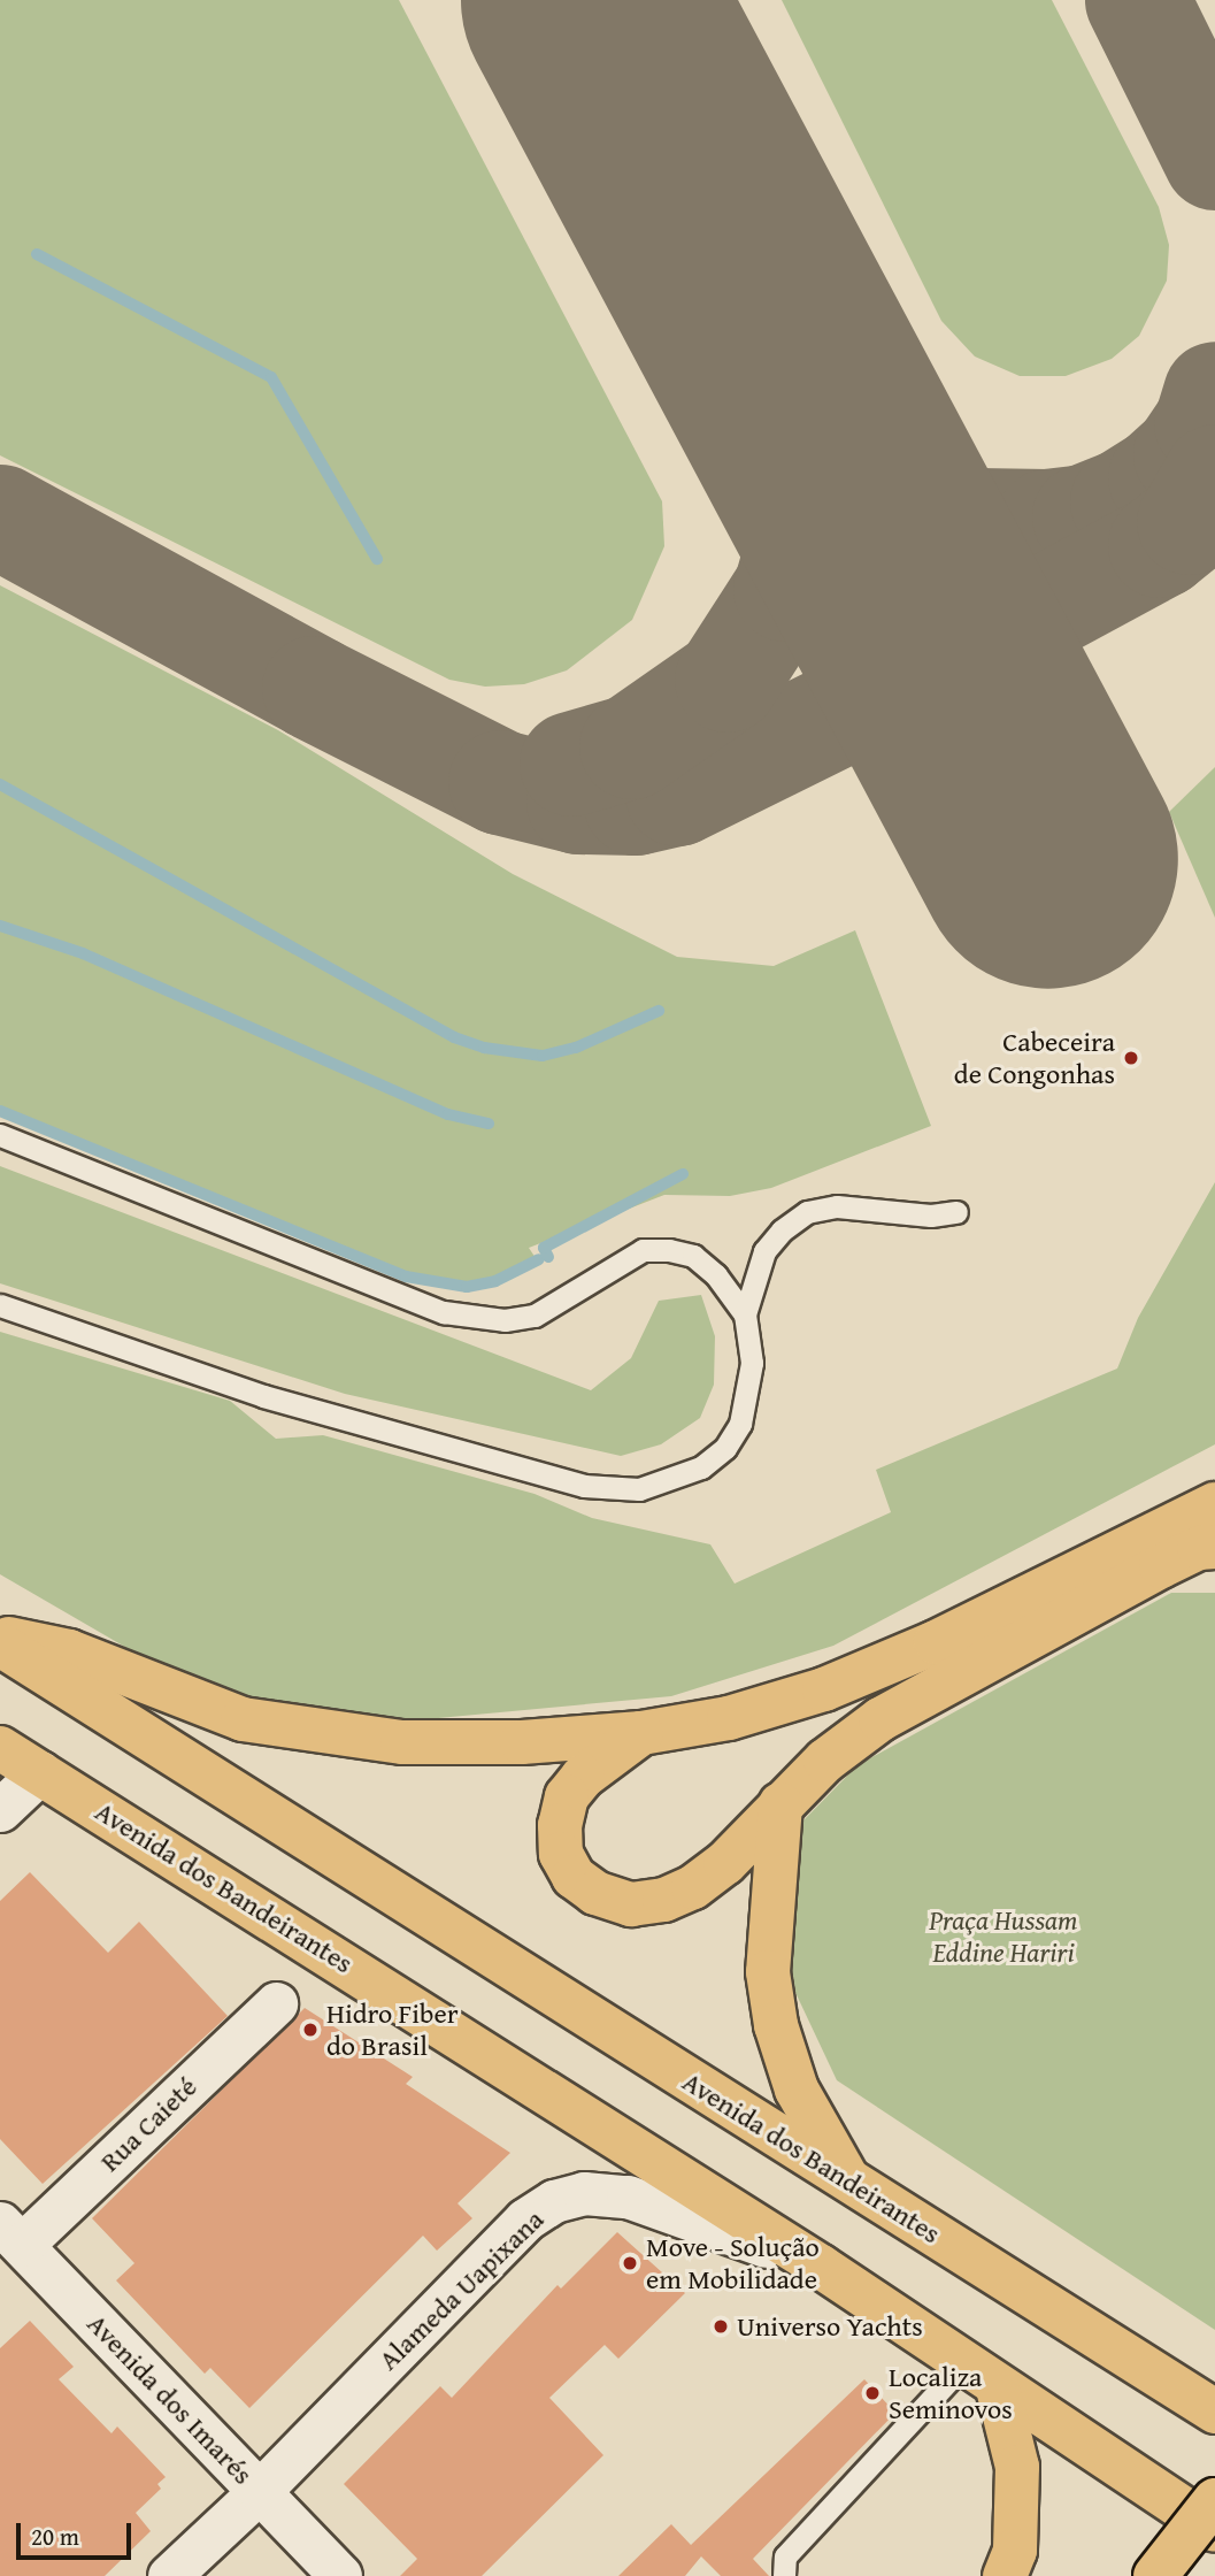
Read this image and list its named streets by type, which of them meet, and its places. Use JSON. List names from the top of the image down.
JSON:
{
  "streets": {
    "highway": ["Avenida dos Bandeirantes"],
    "street": ["Rua Caieté", "Alameda Uapixana", "Avenida dos Imarés"]
  },
  "crossings": [
    ["Avenida dos Bandeirantes", "Alameda Uapixana"],
    ["Rua Caieté", "Avenida dos Imarés"],
    ["Alameda Uapixana", "Avenida dos Imarés"]
  ],
  "parks": ["Praça Hussam Eddine Hariri"],
  "places": [
    "Cabeceira de Congonhas",
    "Hidro Fiber do Brasil",
    "Move - Solução em Mobilidade",
    "Universo Yachts",
    "Localiza Seminovos"
  ],
  "scale_bar": "20 m"
}
